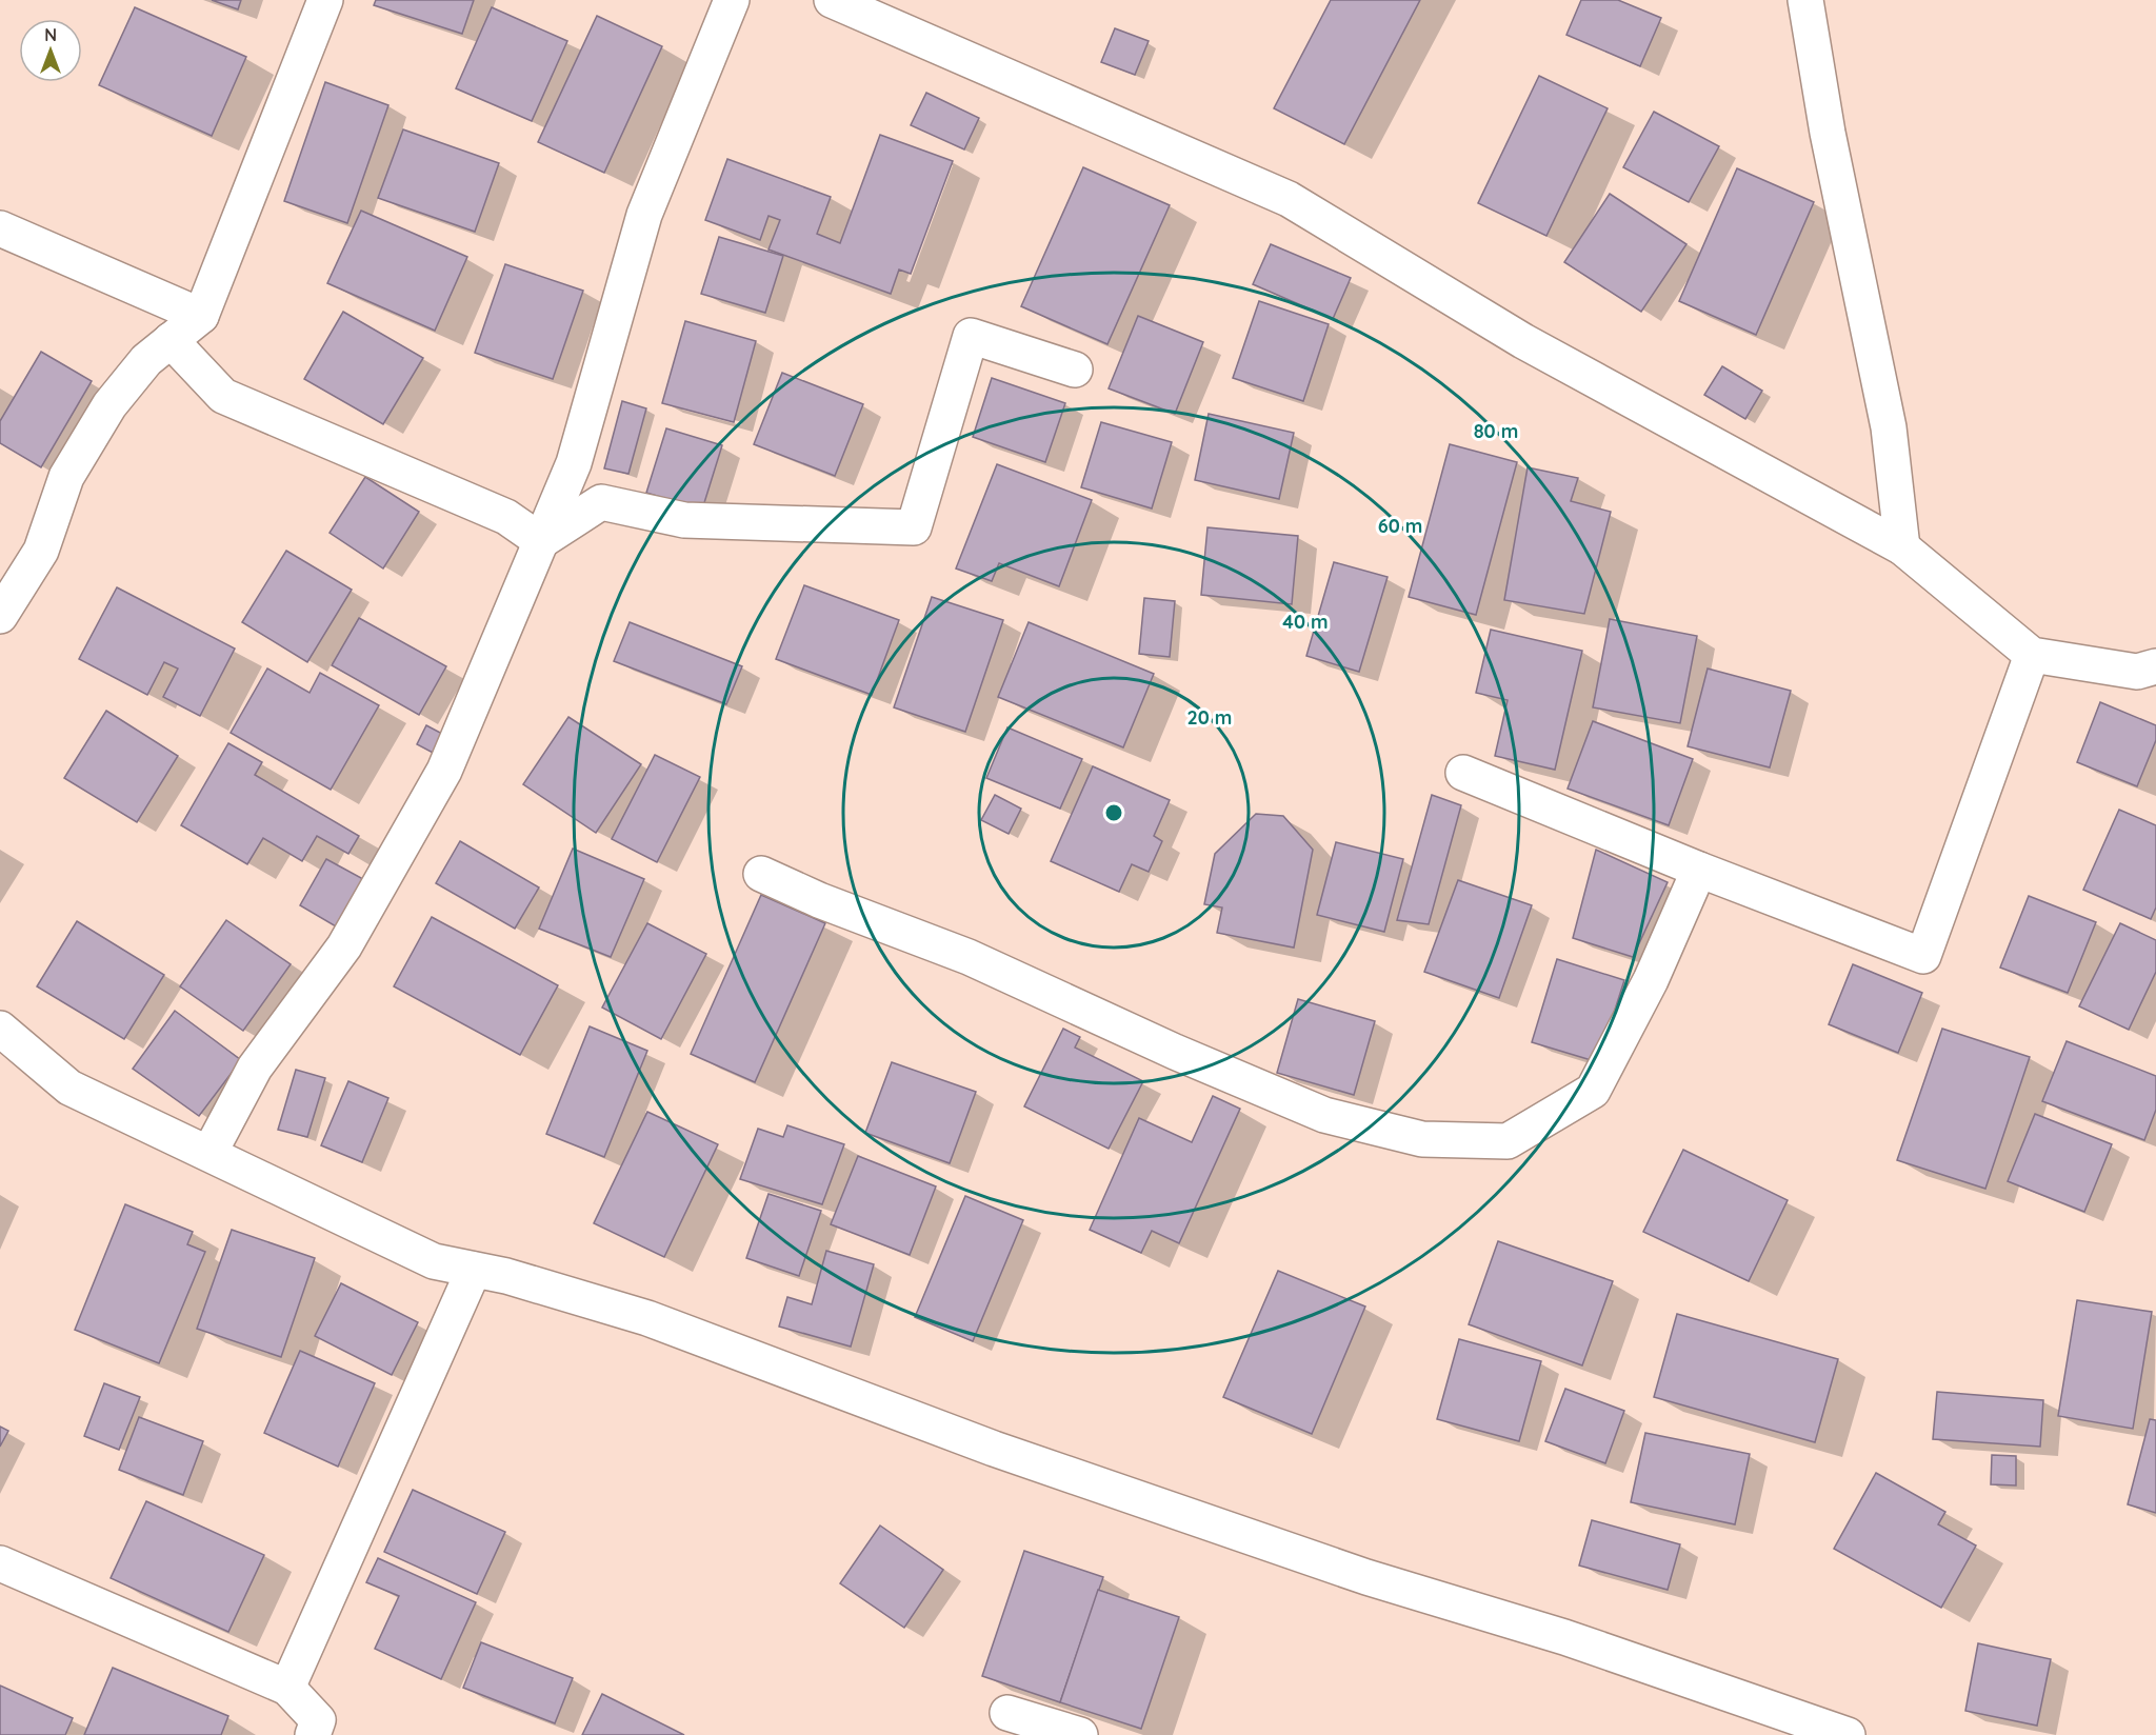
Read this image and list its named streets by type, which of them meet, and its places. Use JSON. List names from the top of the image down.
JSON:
{
  "north": "top",
  "rings": [
    "80 m",
    "60 m",
    "40 m",
    "20 m"
  ]
}
